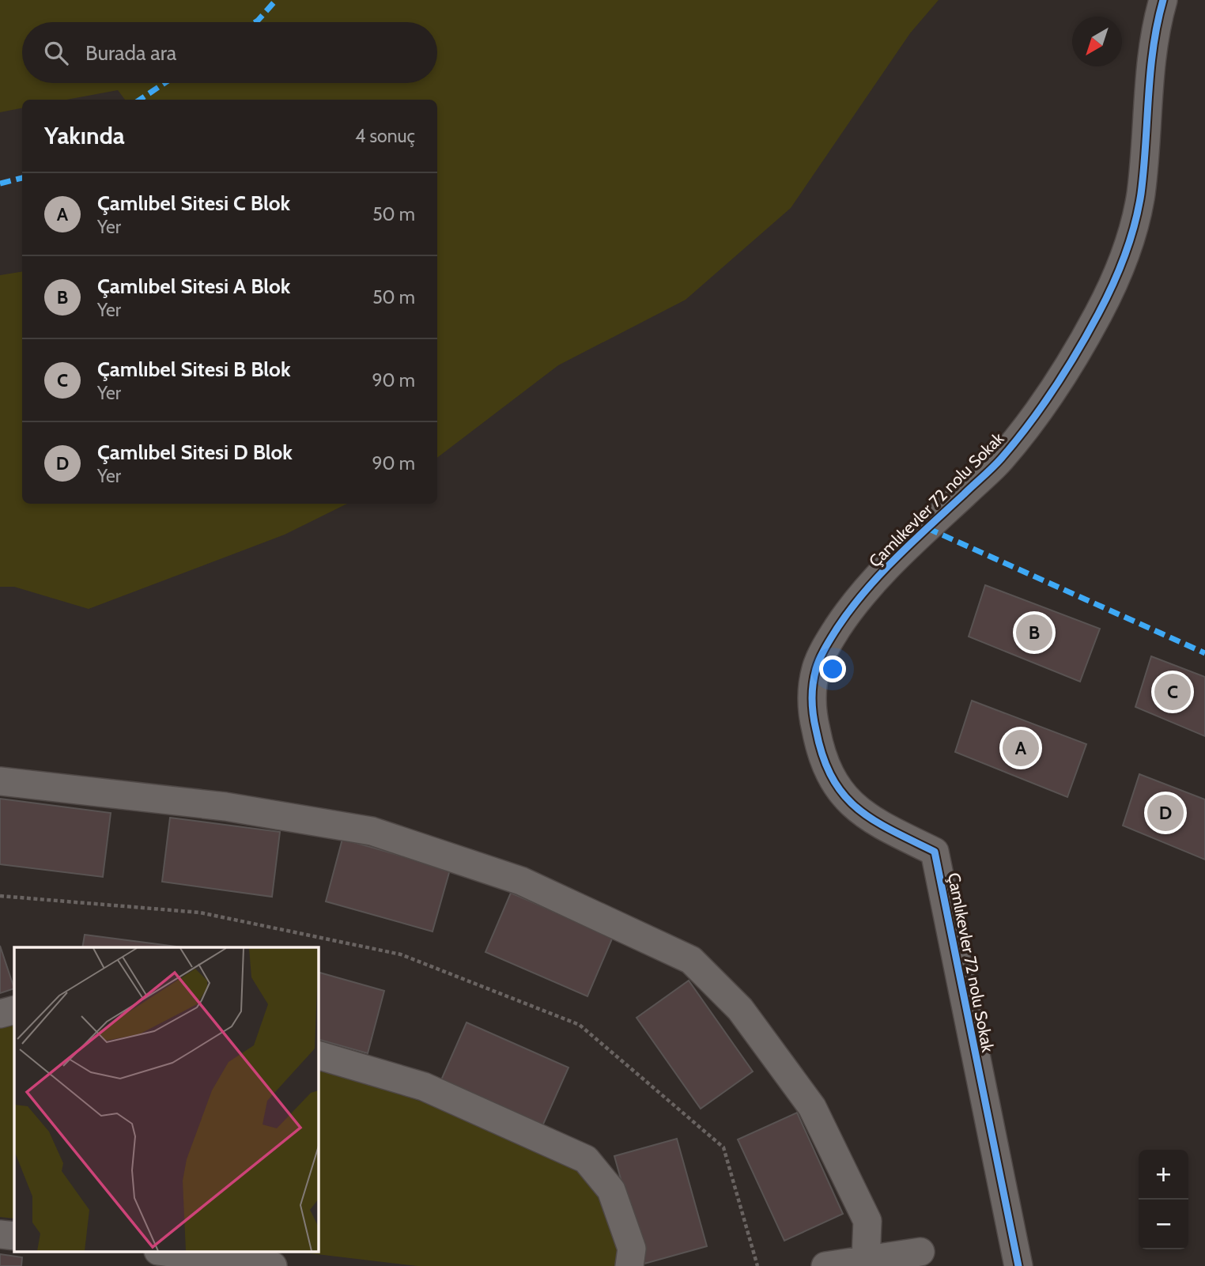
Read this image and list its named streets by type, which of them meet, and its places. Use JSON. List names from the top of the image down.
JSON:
{
  "streets": {
    "street": ["Çamlıkevler 72 nolu Sokak"]
  },
  "north": "bottom left",
  "page": {
    "search": "Burada ara",
    "heading": ["Yakında", "4 sonuç"],
    "list": [
      {
        "mark": "A",
        "name": "Çamlıbel Sitesi C Blok",
        "note": "Yer",
        "value": "50 m"
      },
      {
        "mark": "B",
        "name": "Çamlıbel Sitesi A Blok",
        "note": "Yer",
        "value": "50 m"
      },
      {
        "mark": "C",
        "name": "Çamlıbel Sitesi B Blok",
        "note": "Yer",
        "value": "90 m"
      },
      {
        "mark": "D",
        "name": "Çamlıbel Sitesi D Blok",
        "note": "Yer",
        "value": "90 m"
      }
    ],
    "pins": [
      "B",
      "C",
      "A",
      "D"
    ],
    "map_buttons": ["+", "−"]
  }
}
